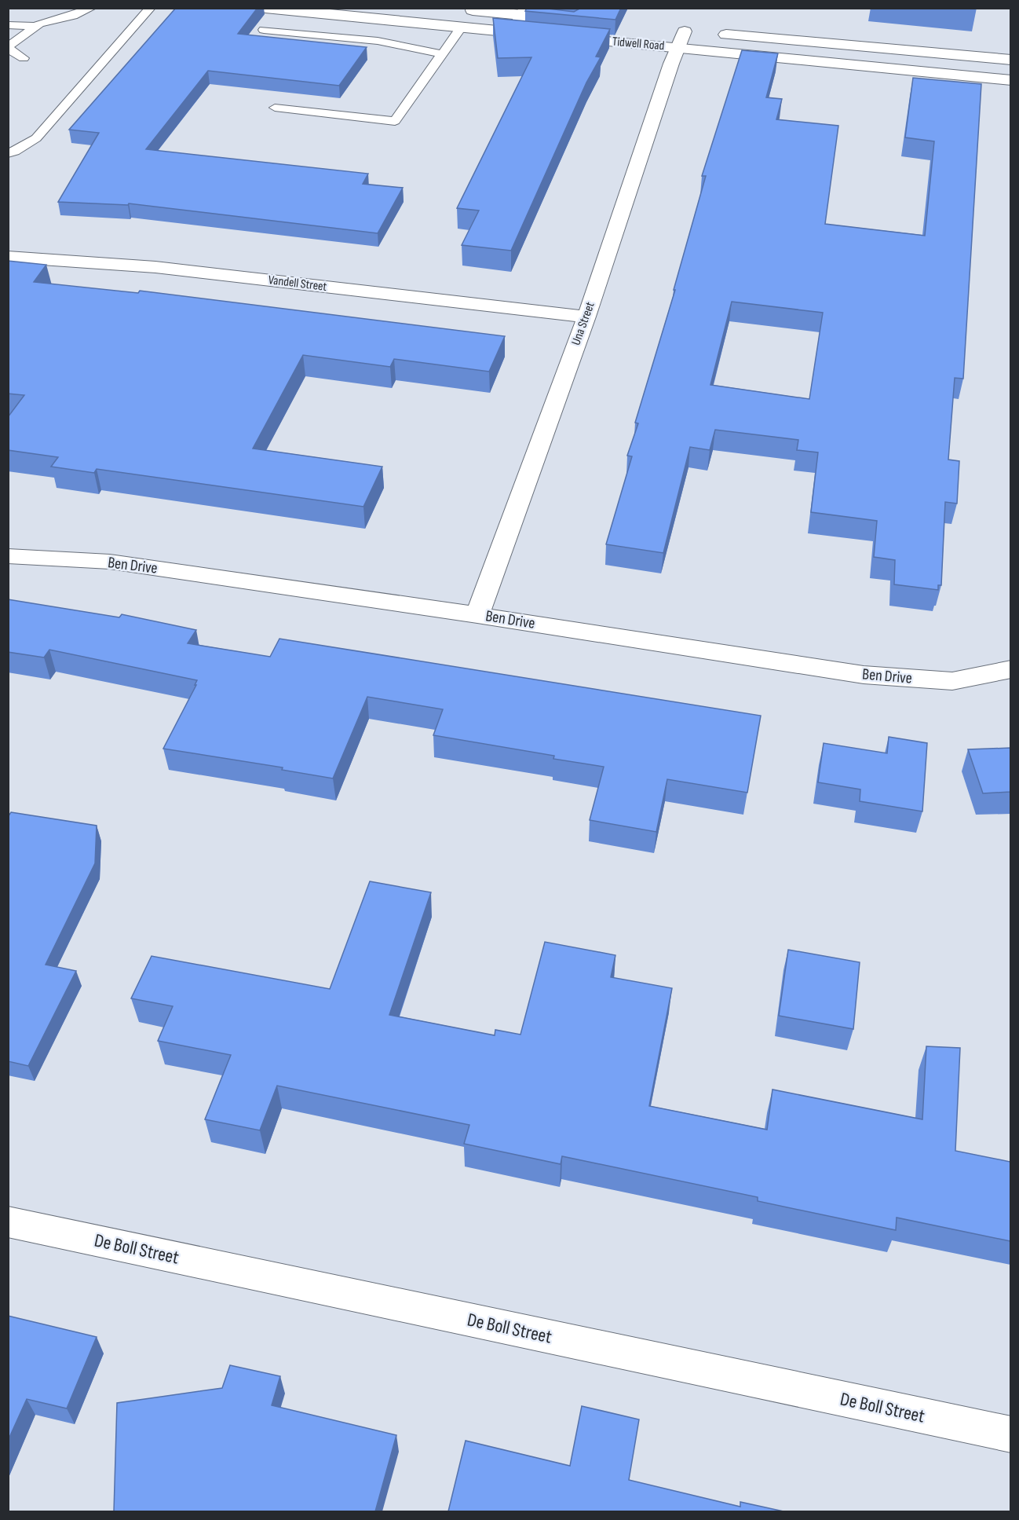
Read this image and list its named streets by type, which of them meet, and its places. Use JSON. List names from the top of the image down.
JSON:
{
  "streets": {
    "street": [
      "Tidwell Road",
      "Vandell Street",
      "Una Street",
      "Ben Drive",
      "De Boll Street"
    ]
  },
  "crossings": [
    ["Tidwell Road", "Una Street"],
    ["Vandell Street", "Una Street"],
    ["Una Street", "Ben Drive"]
  ]
}
